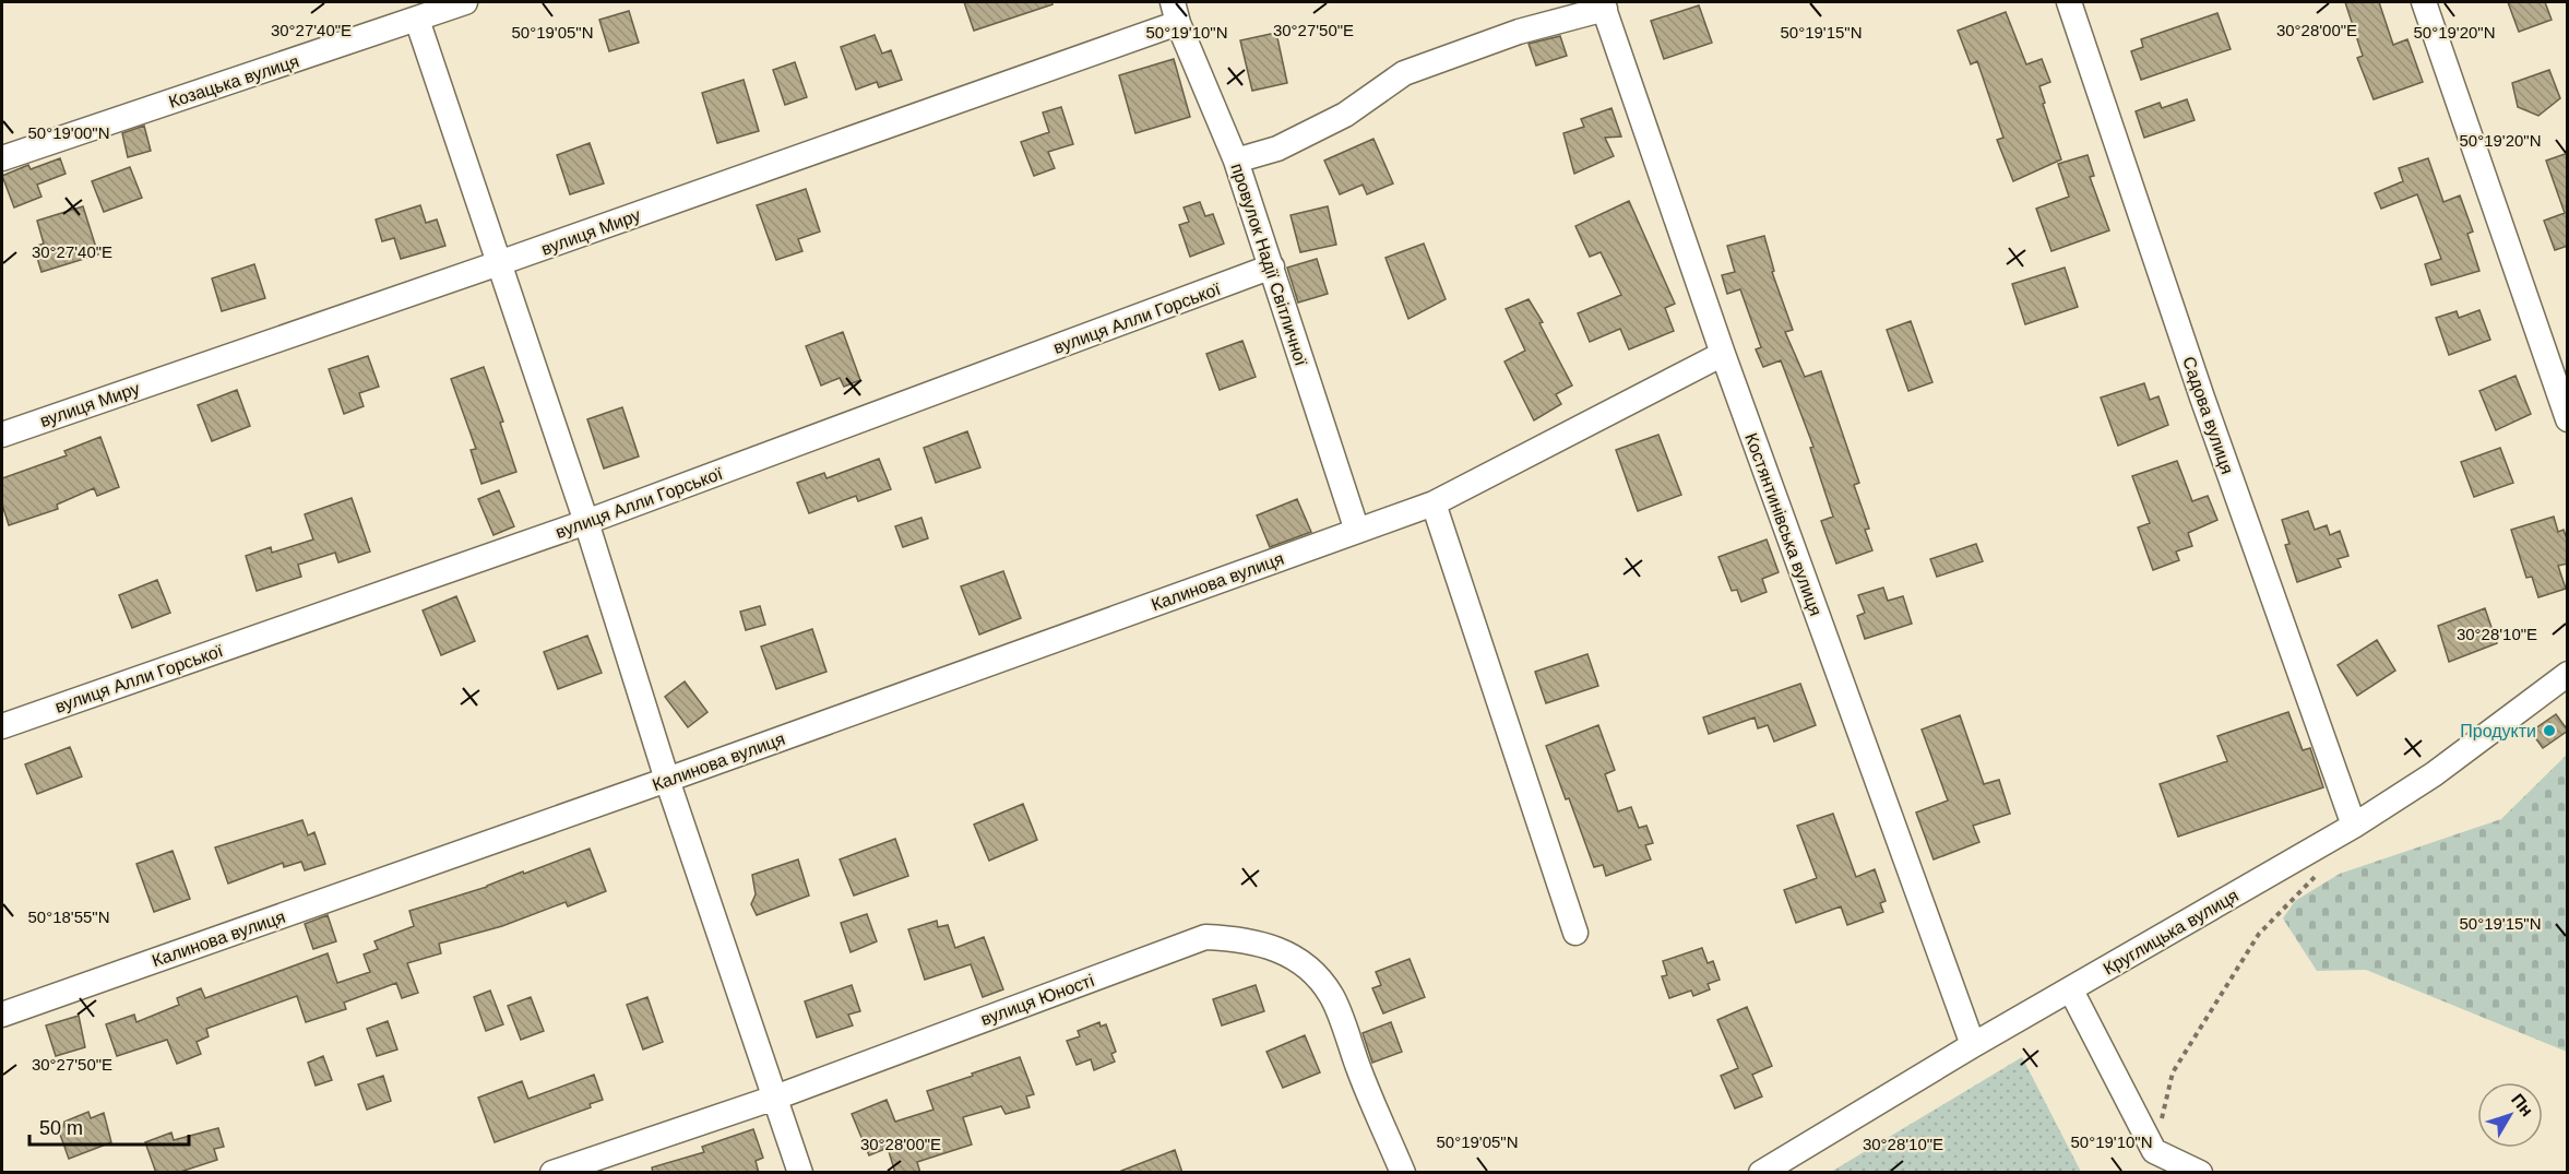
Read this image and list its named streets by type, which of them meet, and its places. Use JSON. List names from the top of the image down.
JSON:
{
  "streets": {
    "street": [
      "Козацька вулиця",
      "вулиця Миру",
      "провулок Надії Світличної",
      "вулиця Алли Горської",
      "Садова вулиця",
      "Костянтинівська вулиця",
      "Калинова вулиця",
      "Круглицька вулиця",
      "вулиця Юності"
    ]
  },
  "crossings": [
    ["вулиця Миру", "провулок Надії Світличної"],
    ["провулок Надії Світличної", "вулиця Алли Горської"],
    ["провулок Надії Світличної", "Калинова вулиця"],
    ["Садова вулиця", "Круглицька вулиця"],
    ["Костянтинівська вулиця", "Калинова вулиця"],
    ["Костянтинівська вулиця", "Круглицька вулиця"]
  ],
  "places": ["Продукти"],
  "scale_bar": "50 m",
  "north": "top right",
  "coordinates": [
    "30°27'40\"E",
    "30°28'00\"E",
    "30°27'50\"E",
    "50°19'05\"N",
    "50°19'10\"N",
    "50°19'15\"N",
    "50°19'20\"N",
    "50°19'00\"N",
    "30°28'10\"E",
    "50°18'55\"N"
  ]
}
